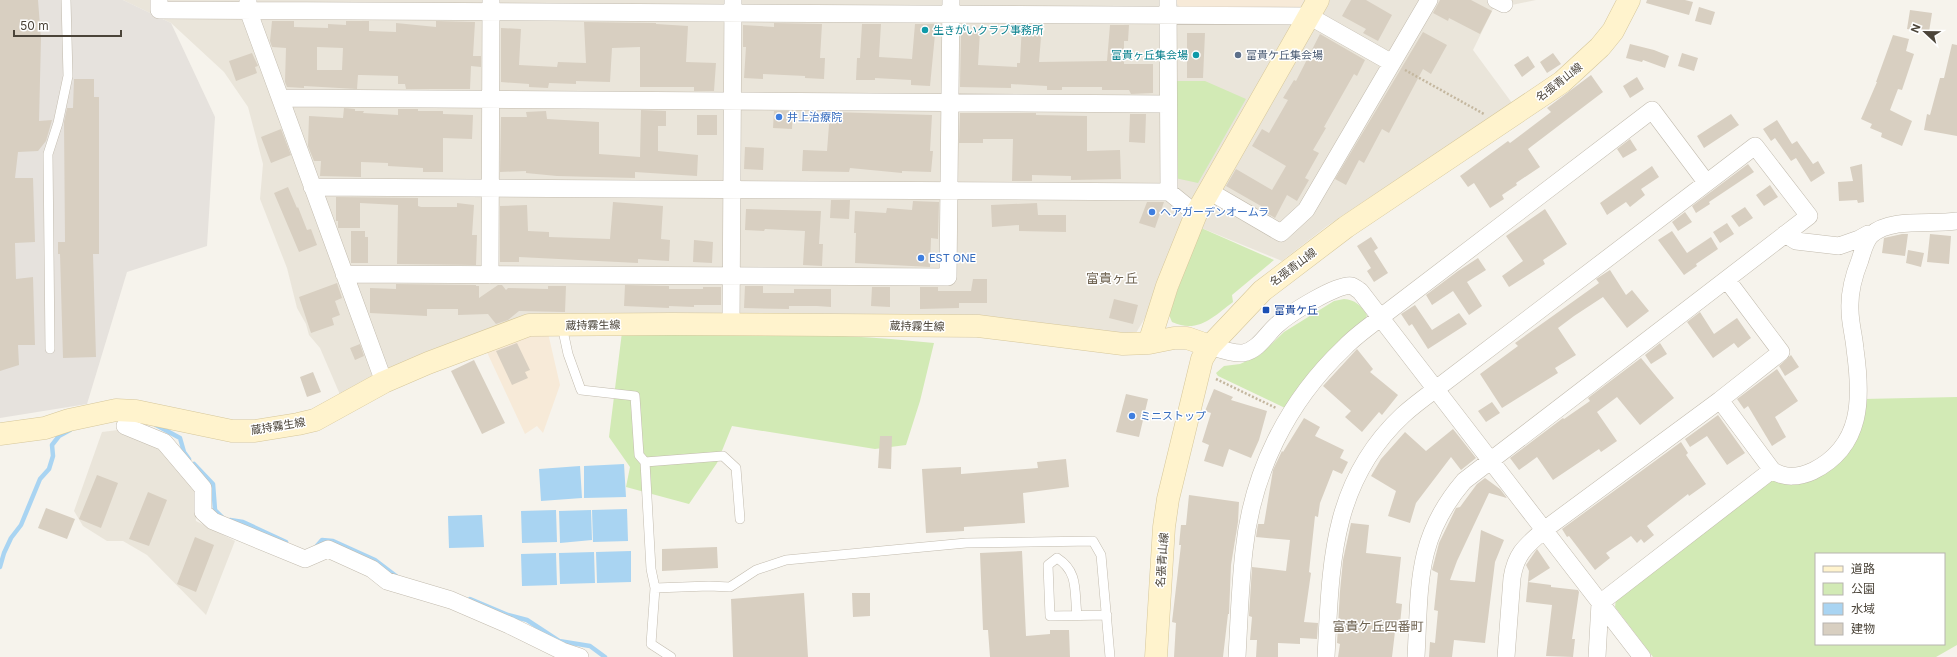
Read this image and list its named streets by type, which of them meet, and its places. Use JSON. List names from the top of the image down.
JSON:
{
  "streets": {
    "main road": ["名張青山線", "蔵持霧生線"]
  },
  "crossings": [
    ["名張青山線", "蔵持霧生線"]
  ],
  "districts": ["富貴ヶ丘", "富貴ケ丘四番町"],
  "places": {
    "other": [
      "生きがいクラブ事務所",
      "富貴ヶ丘集会場",
      "富貴ケ丘集会場",
      "井上治療院",
      "ヘアガーデンオームラ",
      "EST ONE",
      "ミニストップ"
    ],
    "transit": ["富貴ケ丘"]
  },
  "legend": [
    "道路",
    "公園",
    "水域",
    "建物"
  ],
  "scale_bar": "50 m",
  "north": "left"
}
